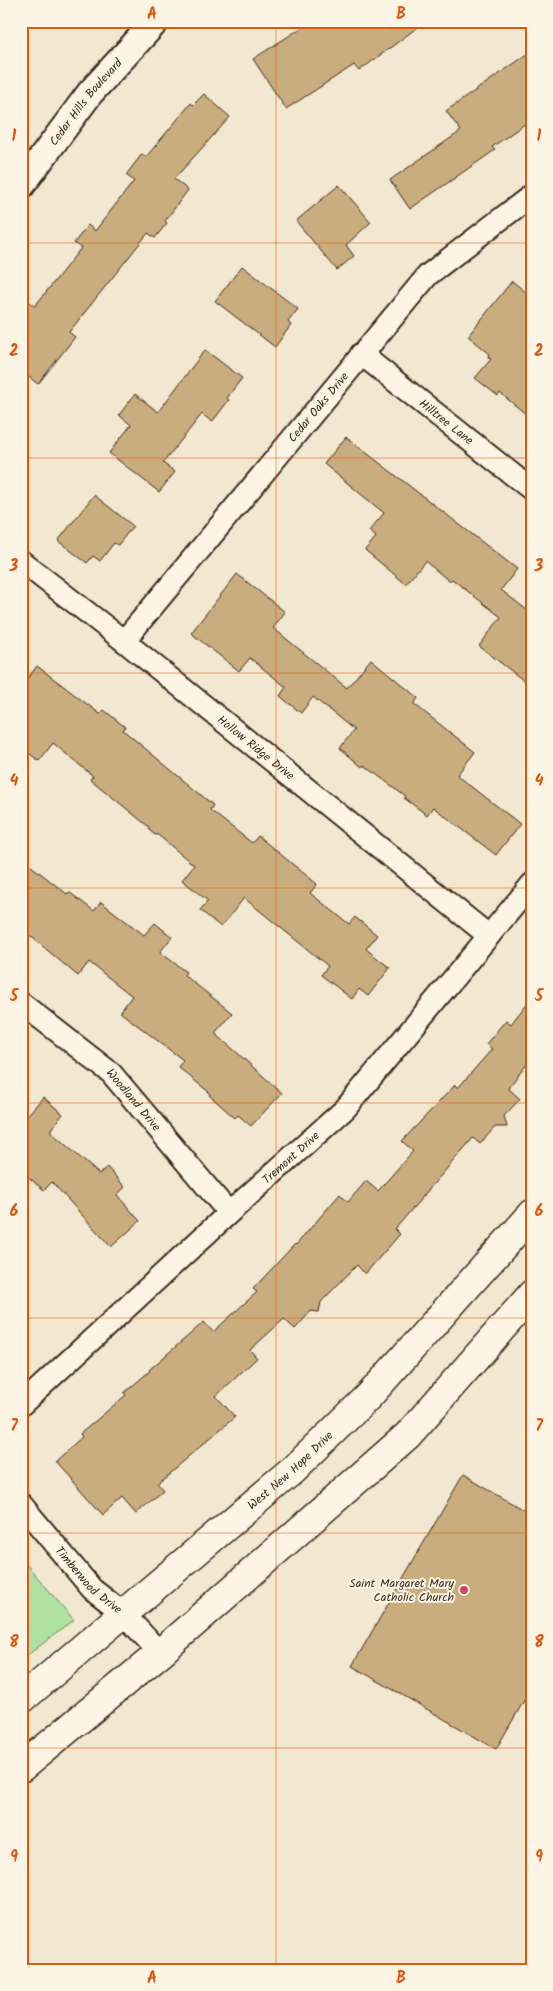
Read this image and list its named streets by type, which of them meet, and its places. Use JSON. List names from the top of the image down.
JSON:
{
  "streets": {
    "main road": ["West New Hope Drive"],
    "street": [
      "Cedar Hills Boulevard",
      "Cedar Oaks Drive",
      "Hilltree Lane",
      "Hollow Ridge Drive",
      "Woodland Drive",
      "Tremont Drive",
      "Timberwood Drive"
    ]
  },
  "crossings": [
    ["Cedar Oaks Drive", "Hilltree Lane"],
    ["Cedar Oaks Drive", "Hollow Ridge Drive"],
    ["Hollow Ridge Drive", "Tremont Drive"],
    ["Woodland Drive", "Tremont Drive"],
    ["West New Hope Drive", "Timberwood Drive"]
  ],
  "places": ["Saint Margaret Mary Catholic Church"],
  "grid": {
    "columns": ["A", "B"],
    "rows": [
      "1",
      "2",
      "3",
      "4",
      "5",
      "6",
      "7",
      "8",
      "9"
    ]
  }
}
